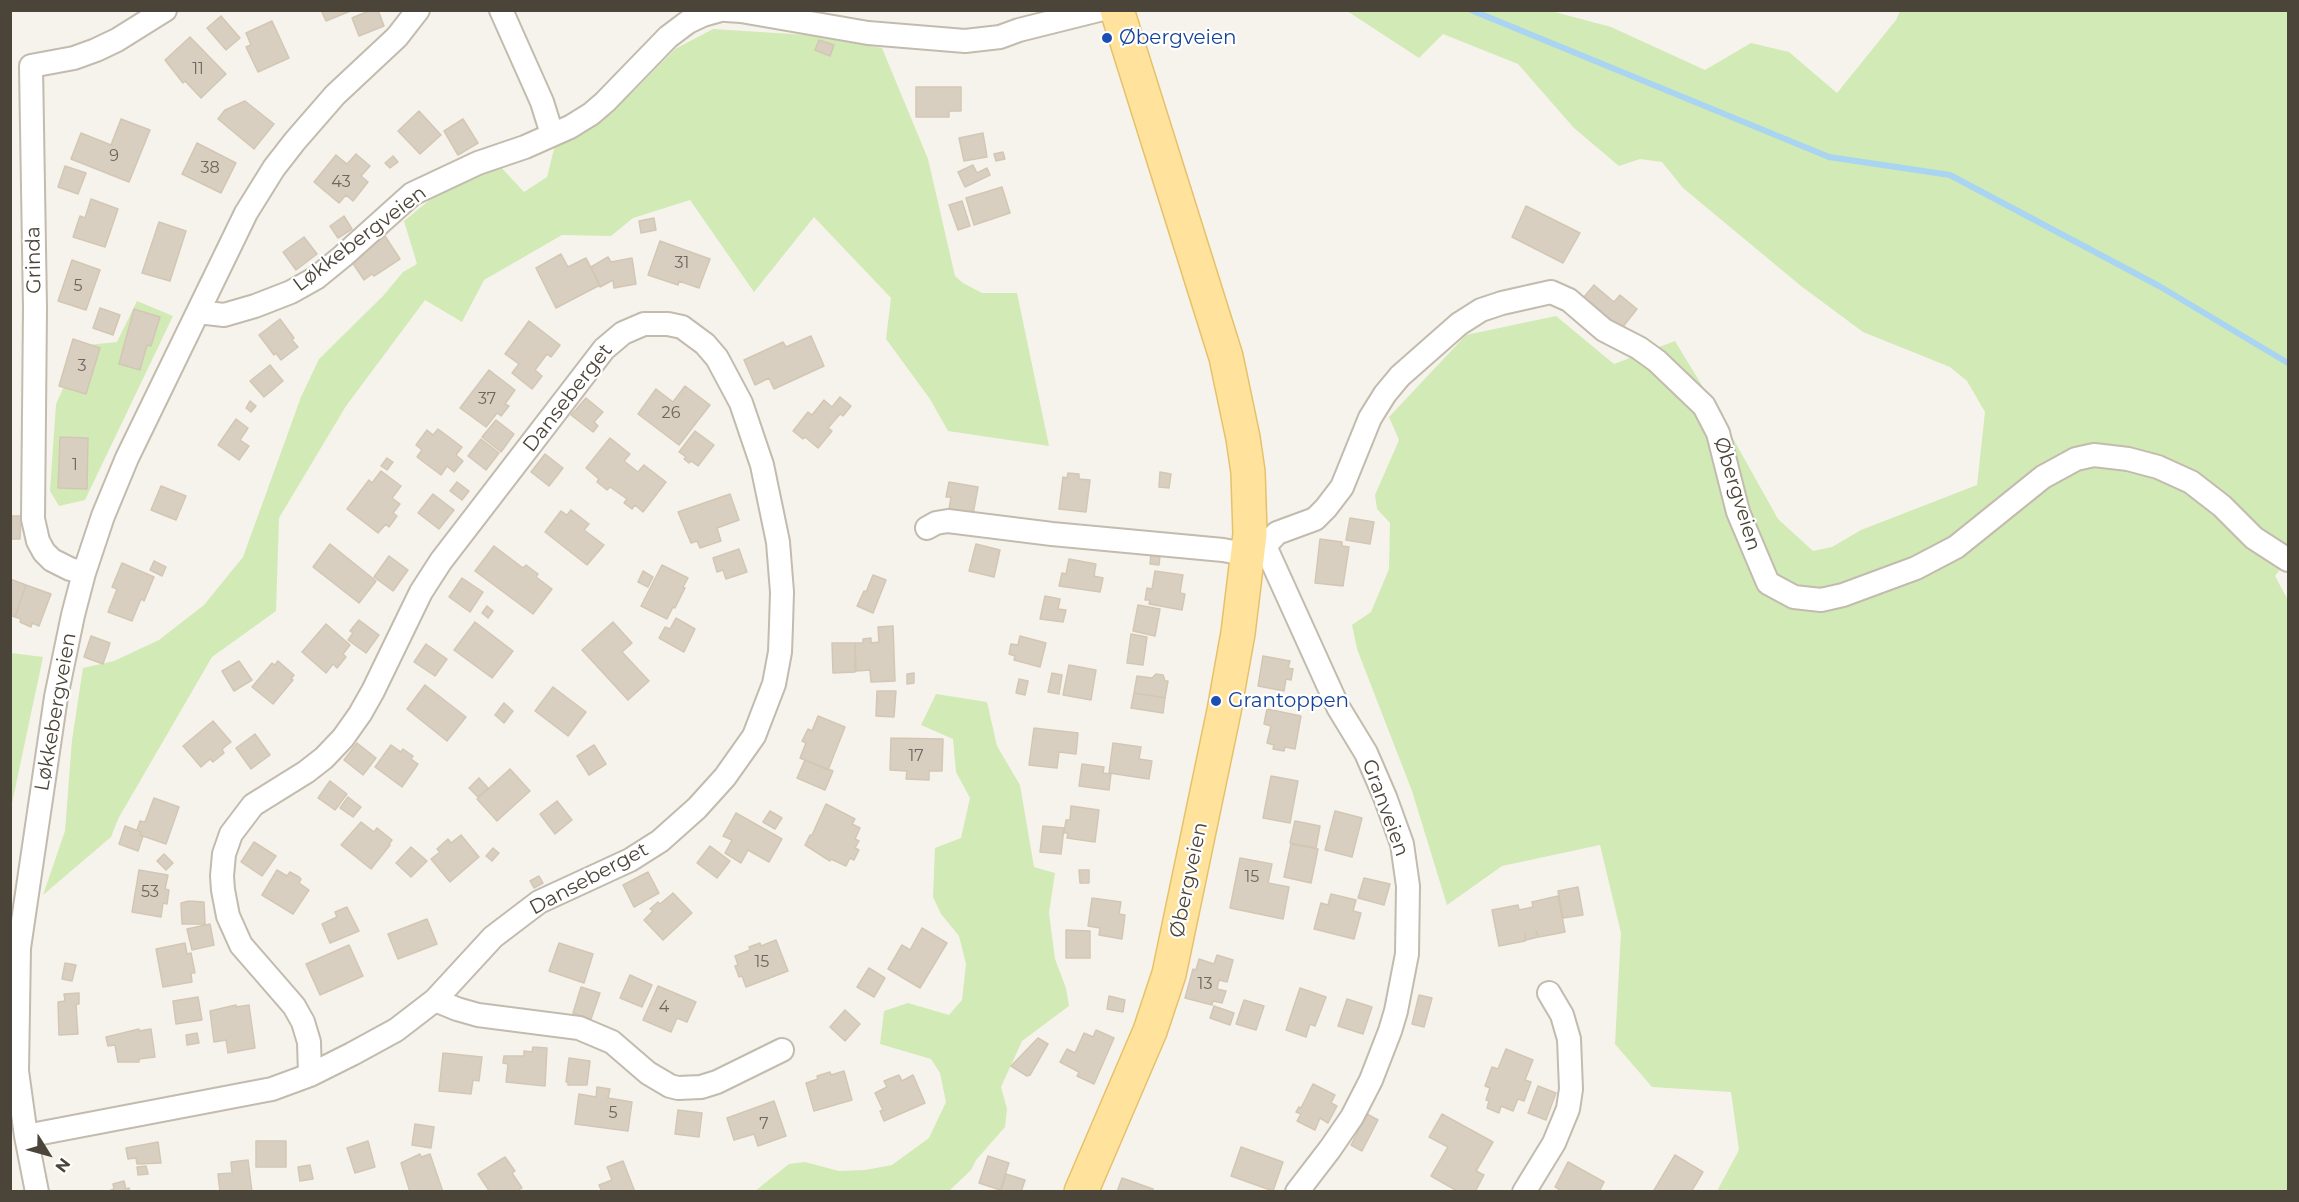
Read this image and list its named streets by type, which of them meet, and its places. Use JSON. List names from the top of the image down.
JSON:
{
  "streets": {
    "main road": ["Øbergveien"],
    "street": [
      "Løkkebergveien",
      "Grinda",
      "Danseberget",
      "Granveien"
    ]
  },
  "crossings": [
    ["Løkkebergveien", "Grinda"],
    ["Øbergveien", "Granveien"]
  ],
  "places": ["Øbergveien", "Grantoppen"],
  "house_numbers": [
    "11",
    "9",
    "38",
    "43",
    "31",
    "5",
    "3",
    "37",
    "26",
    "1",
    "17",
    "15",
    "53",
    "15",
    "13",
    "4",
    "5",
    "7"
  ],
  "north": "bottom right"
}
